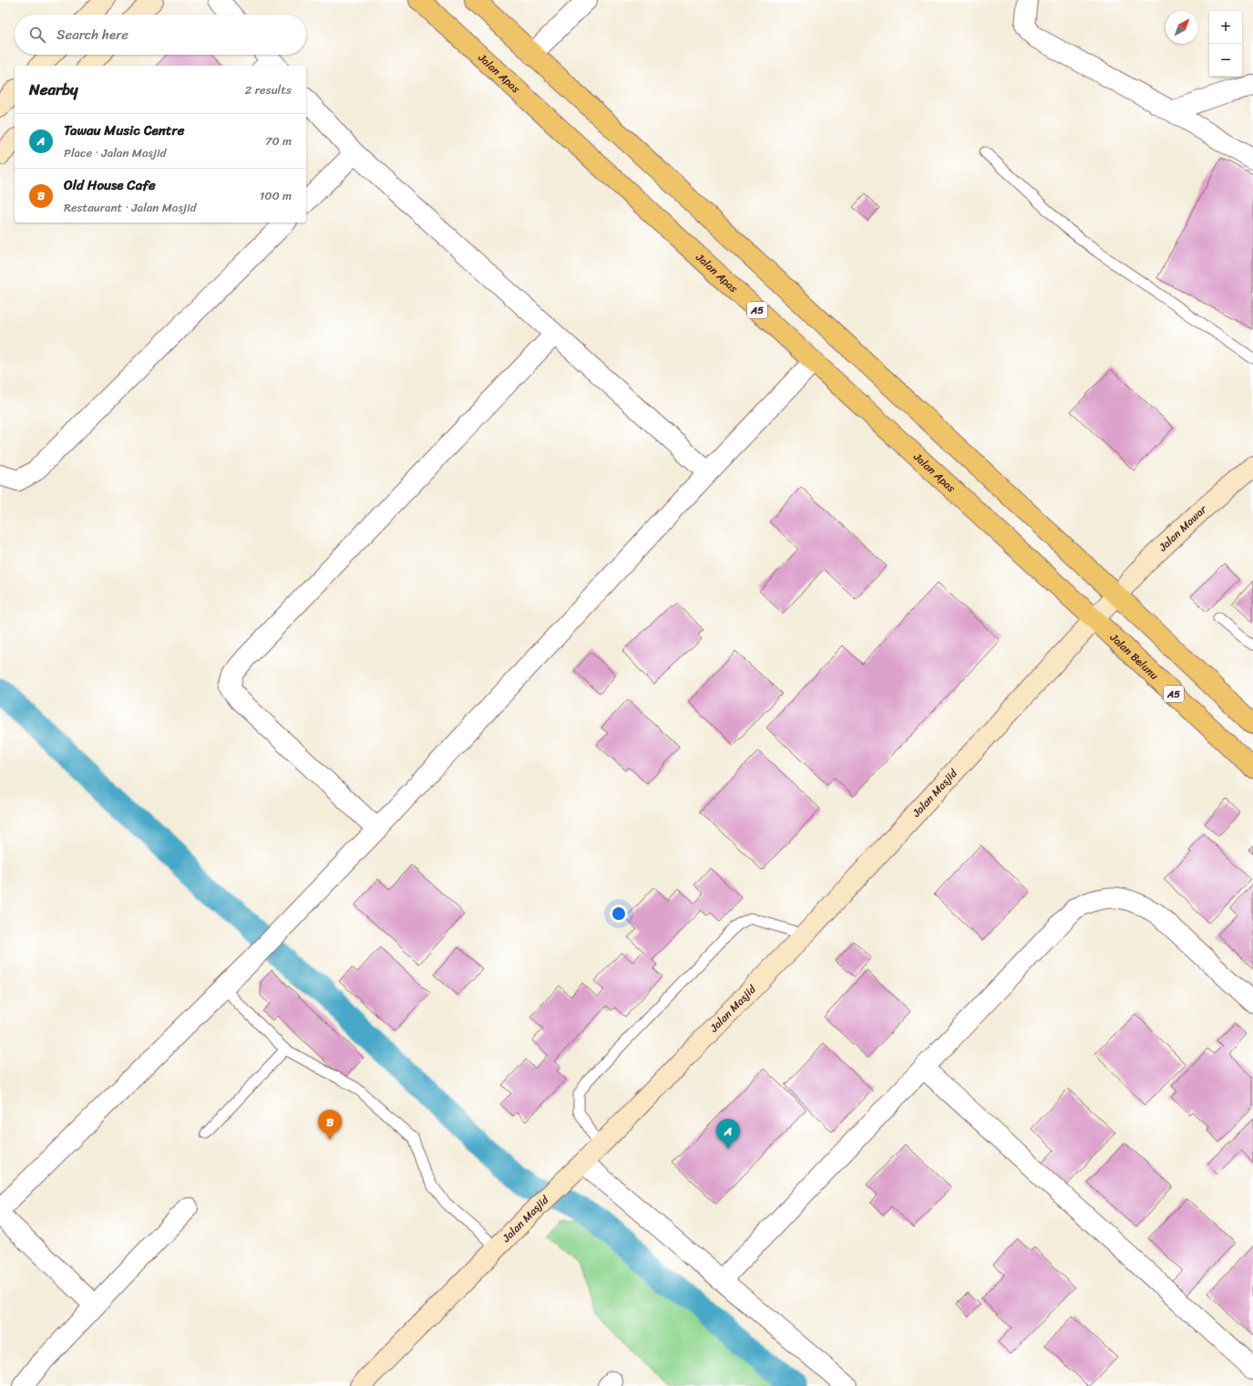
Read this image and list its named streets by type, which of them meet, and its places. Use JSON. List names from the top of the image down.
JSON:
{
  "streets": {
    "highway": ["Jalan Apas", "A5", "Jalan Belunu"],
    "street": ["Jalan Mawar", "Jalan Masjid"]
  },
  "crossings": [
    ["Jalan Apas", "Jalan Mawar"],
    ["Jalan Apas", "Jalan Belunu"],
    ["Jalan Apas", "Jalan Masjid"],
    ["Jalan Mawar", "Jalan Belunu"],
    ["Jalan Mawar", "Jalan Masjid"],
    ["Jalan Belunu", "Jalan Masjid"]
  ],
  "north": "top right",
  "page": {
    "map_buttons": ["+", "−"],
    "search": "Search here",
    "heading": ["Nearby", "2 results"],
    "list": [
      {
        "mark": "A",
        "name": "Tawau Music Centre",
        "note": "Place · Jalan Masjid",
        "value": "70 m"
      },
      {
        "mark": "B",
        "name": "Old House Cafe",
        "note": "Restaurant · Jalan Masjid",
        "value": "100 m"
      }
    ],
    "pins": ["B", "A"]
  }
}
